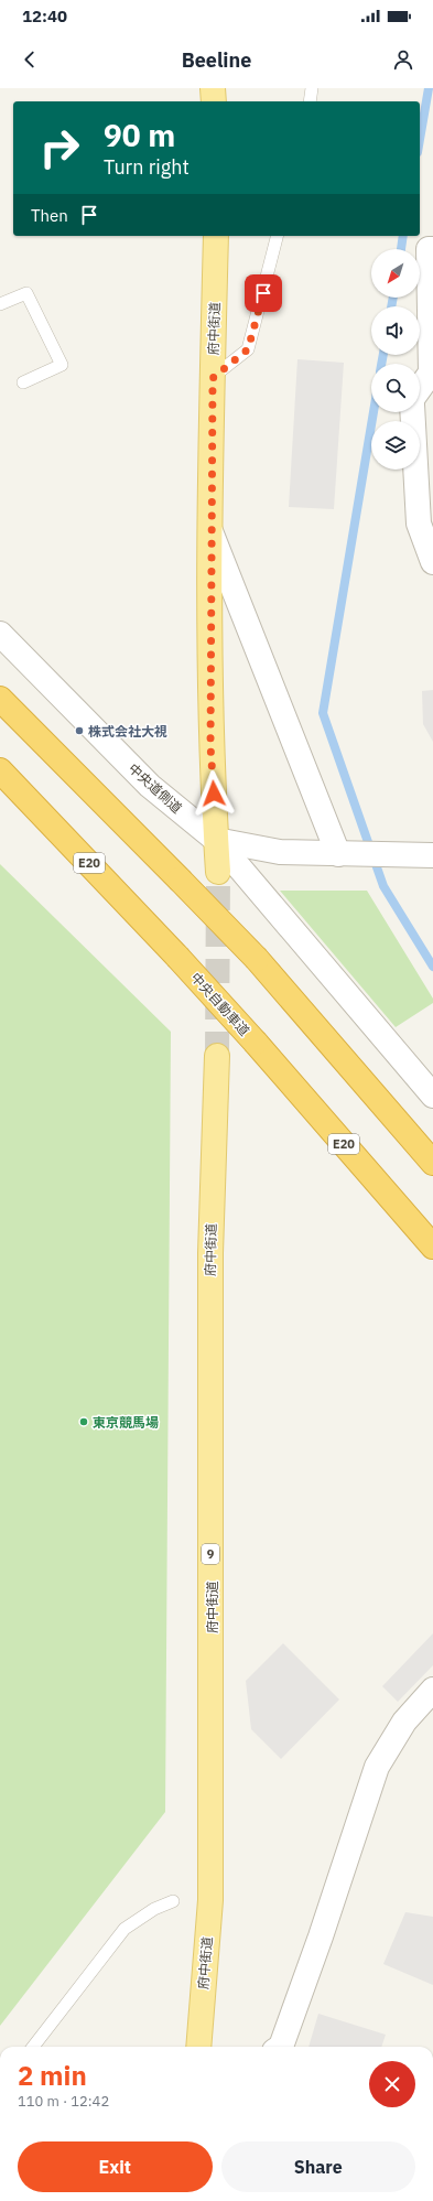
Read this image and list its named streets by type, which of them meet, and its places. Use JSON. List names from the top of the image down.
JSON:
{
  "streets": {
    "highway": ["E20", "中央自動車道"],
    "main road": ["府中街道", "9"],
    "street": ["中央道側道"]
  },
  "crossings": [
    ["府中街道", "中央道側道"]
  ],
  "places": ["株式会社大視", "東京競馬場"],
  "north": "bottom left",
  "page": {
    "status": "12:40",
    "header": "Beeline",
    "turn": ["90 m", "Turn right"],
    "then": "Then",
    "heading": ["2 min", "110 m · 12:42"],
    "buttons": ["Exit", "Share"]
  }
}
